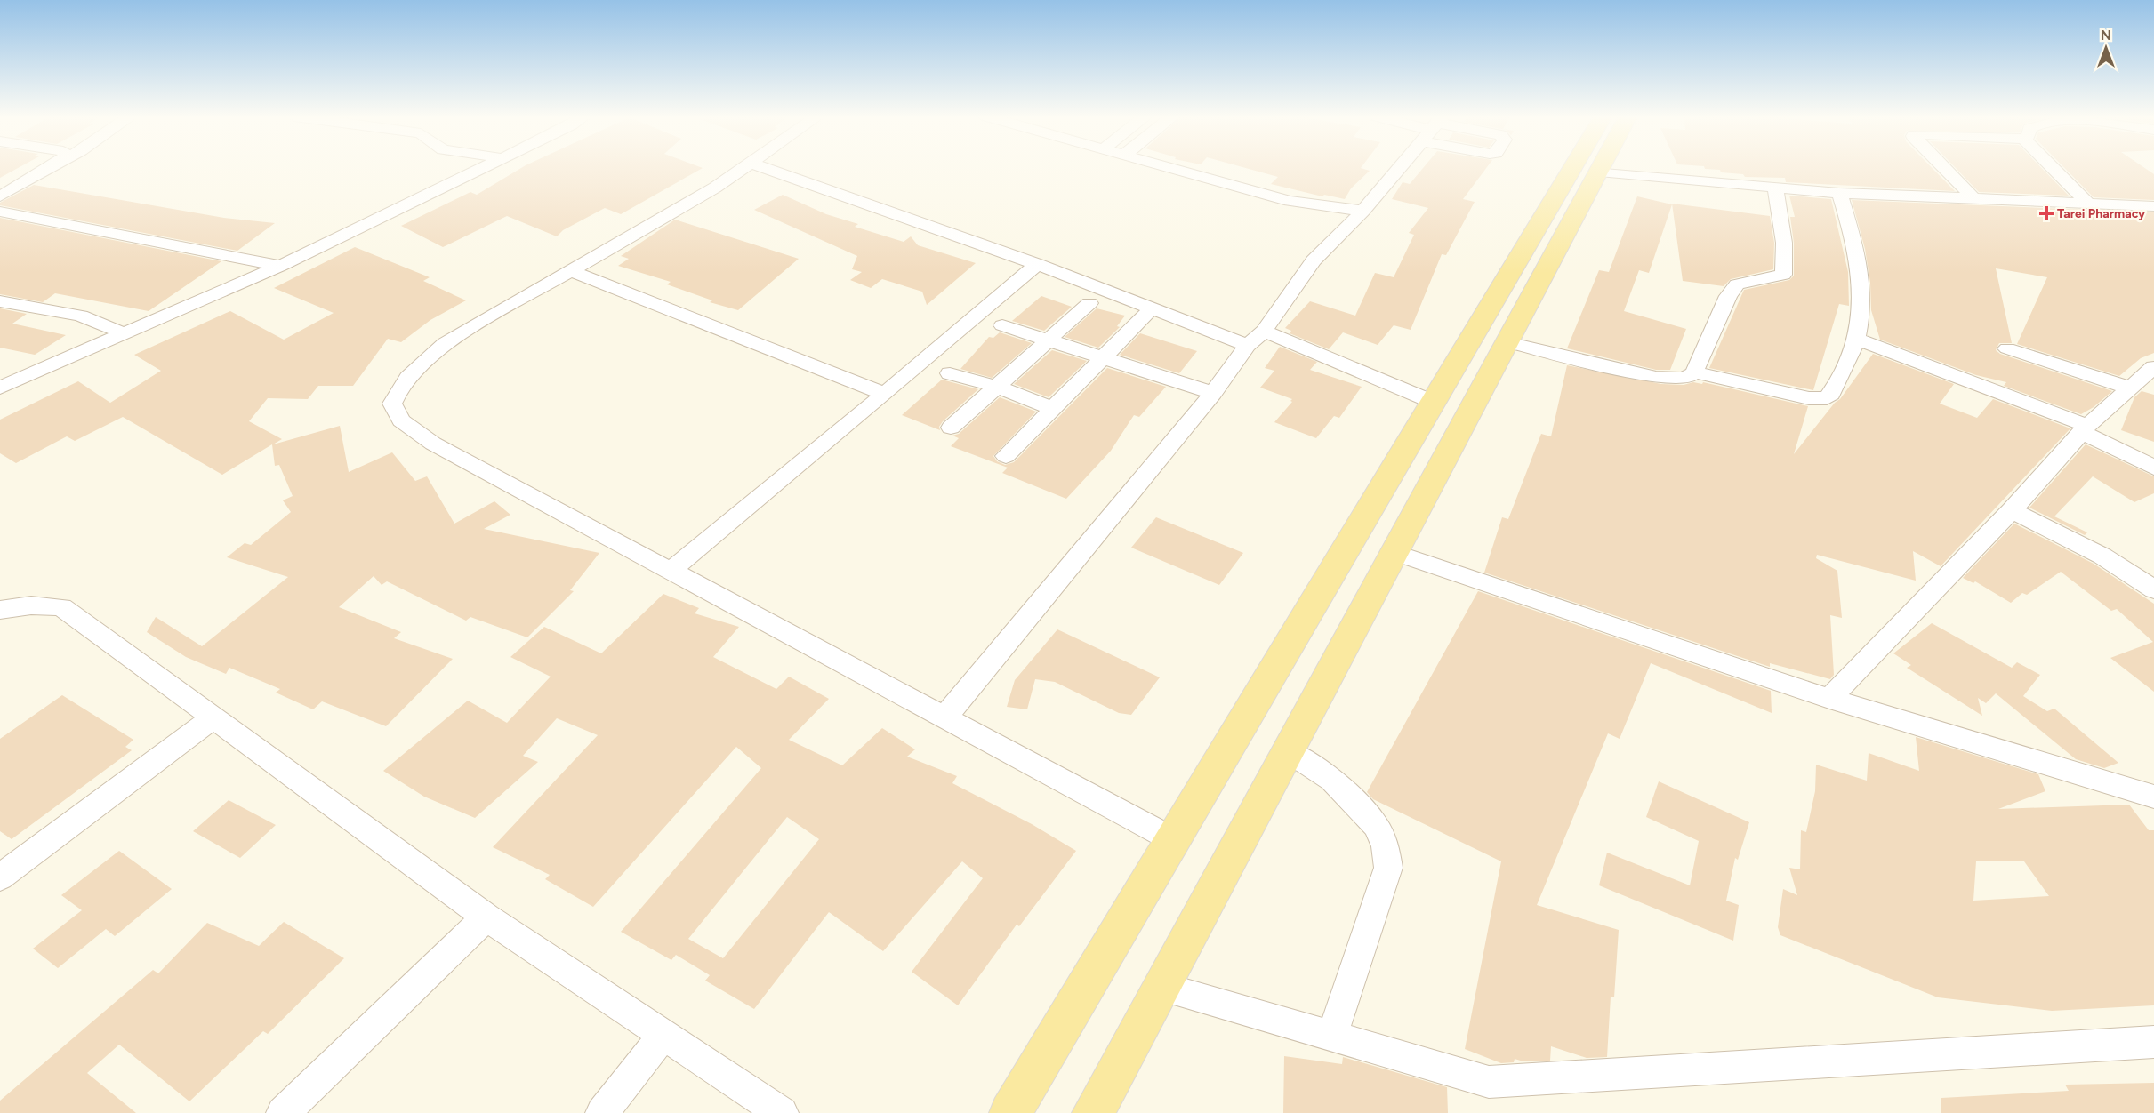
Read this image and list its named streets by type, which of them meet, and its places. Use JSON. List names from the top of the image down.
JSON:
{
  "places": {
    "health": ["Tarei Pharmacy"]
  },
  "north": "top"
}
